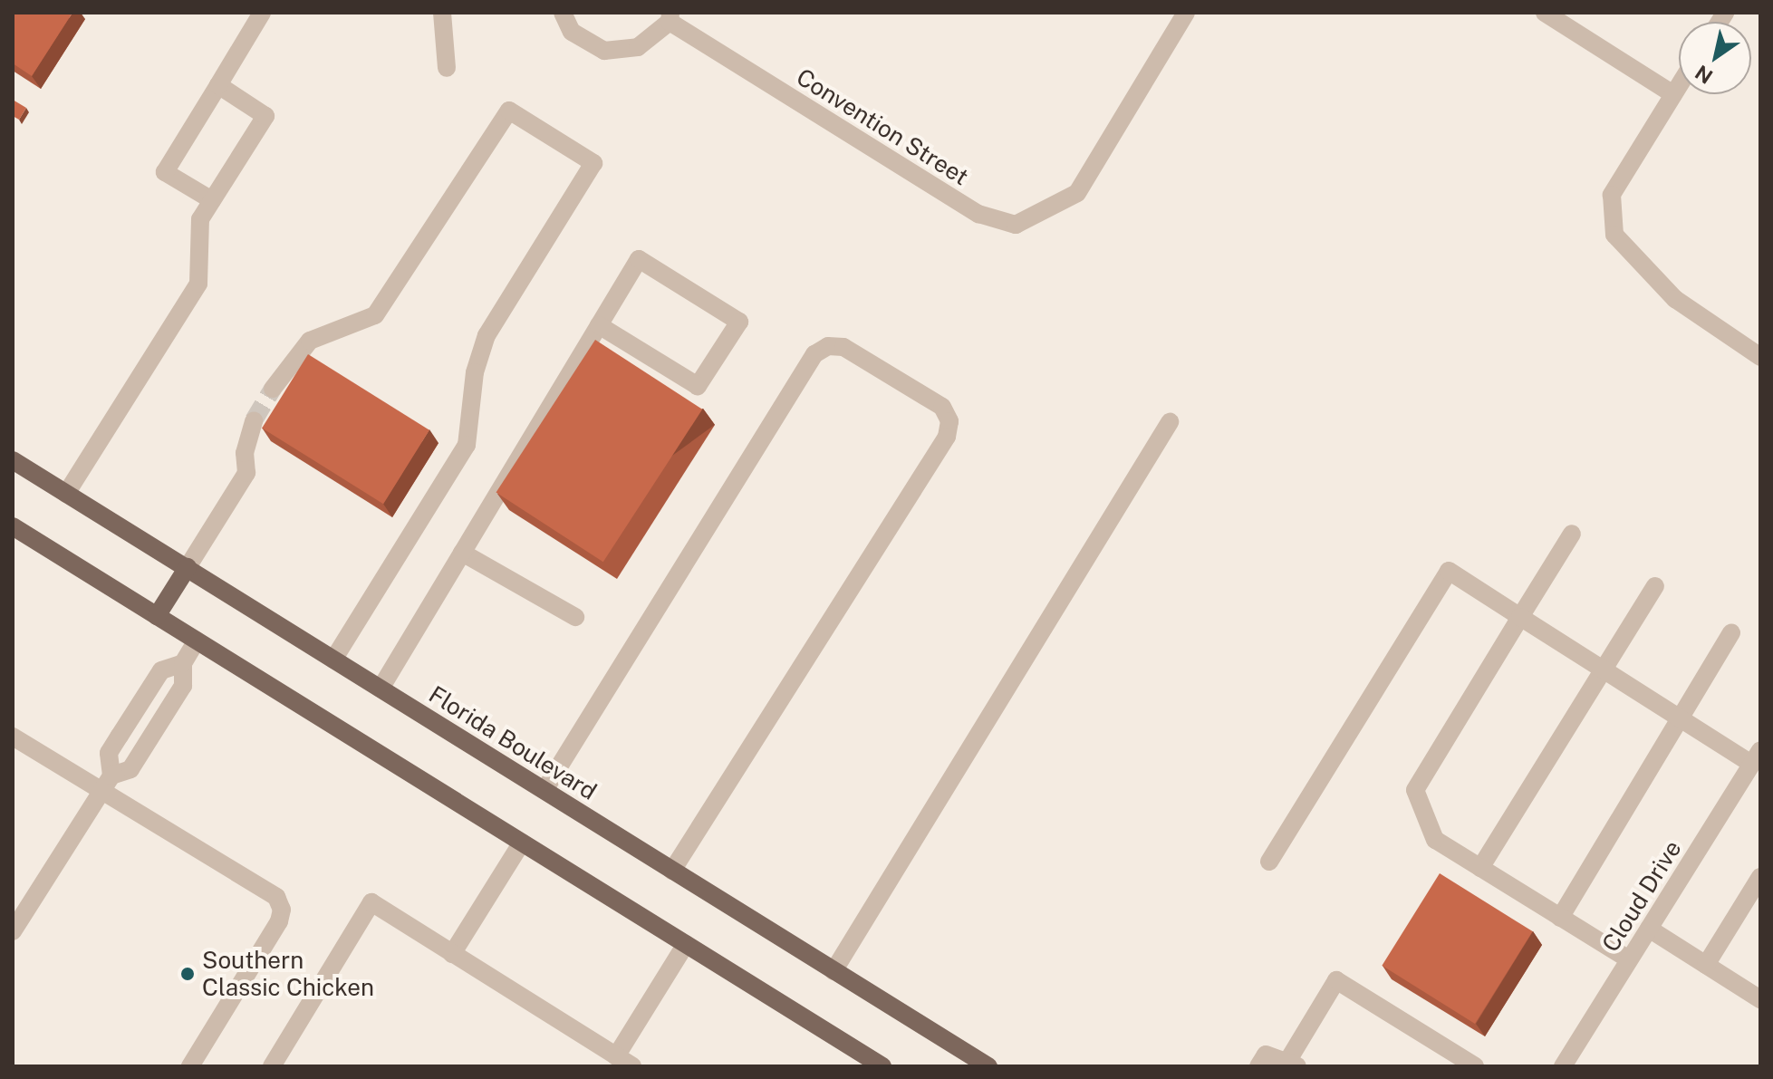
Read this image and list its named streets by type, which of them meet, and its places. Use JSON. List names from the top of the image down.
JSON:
{
  "streets": {
    "main road": ["Florida Boulevard"],
    "street": ["Convention Street", "Cloud Drive"]
  },
  "places": ["Southern Classic Chicken"],
  "north": "bottom left"
}
